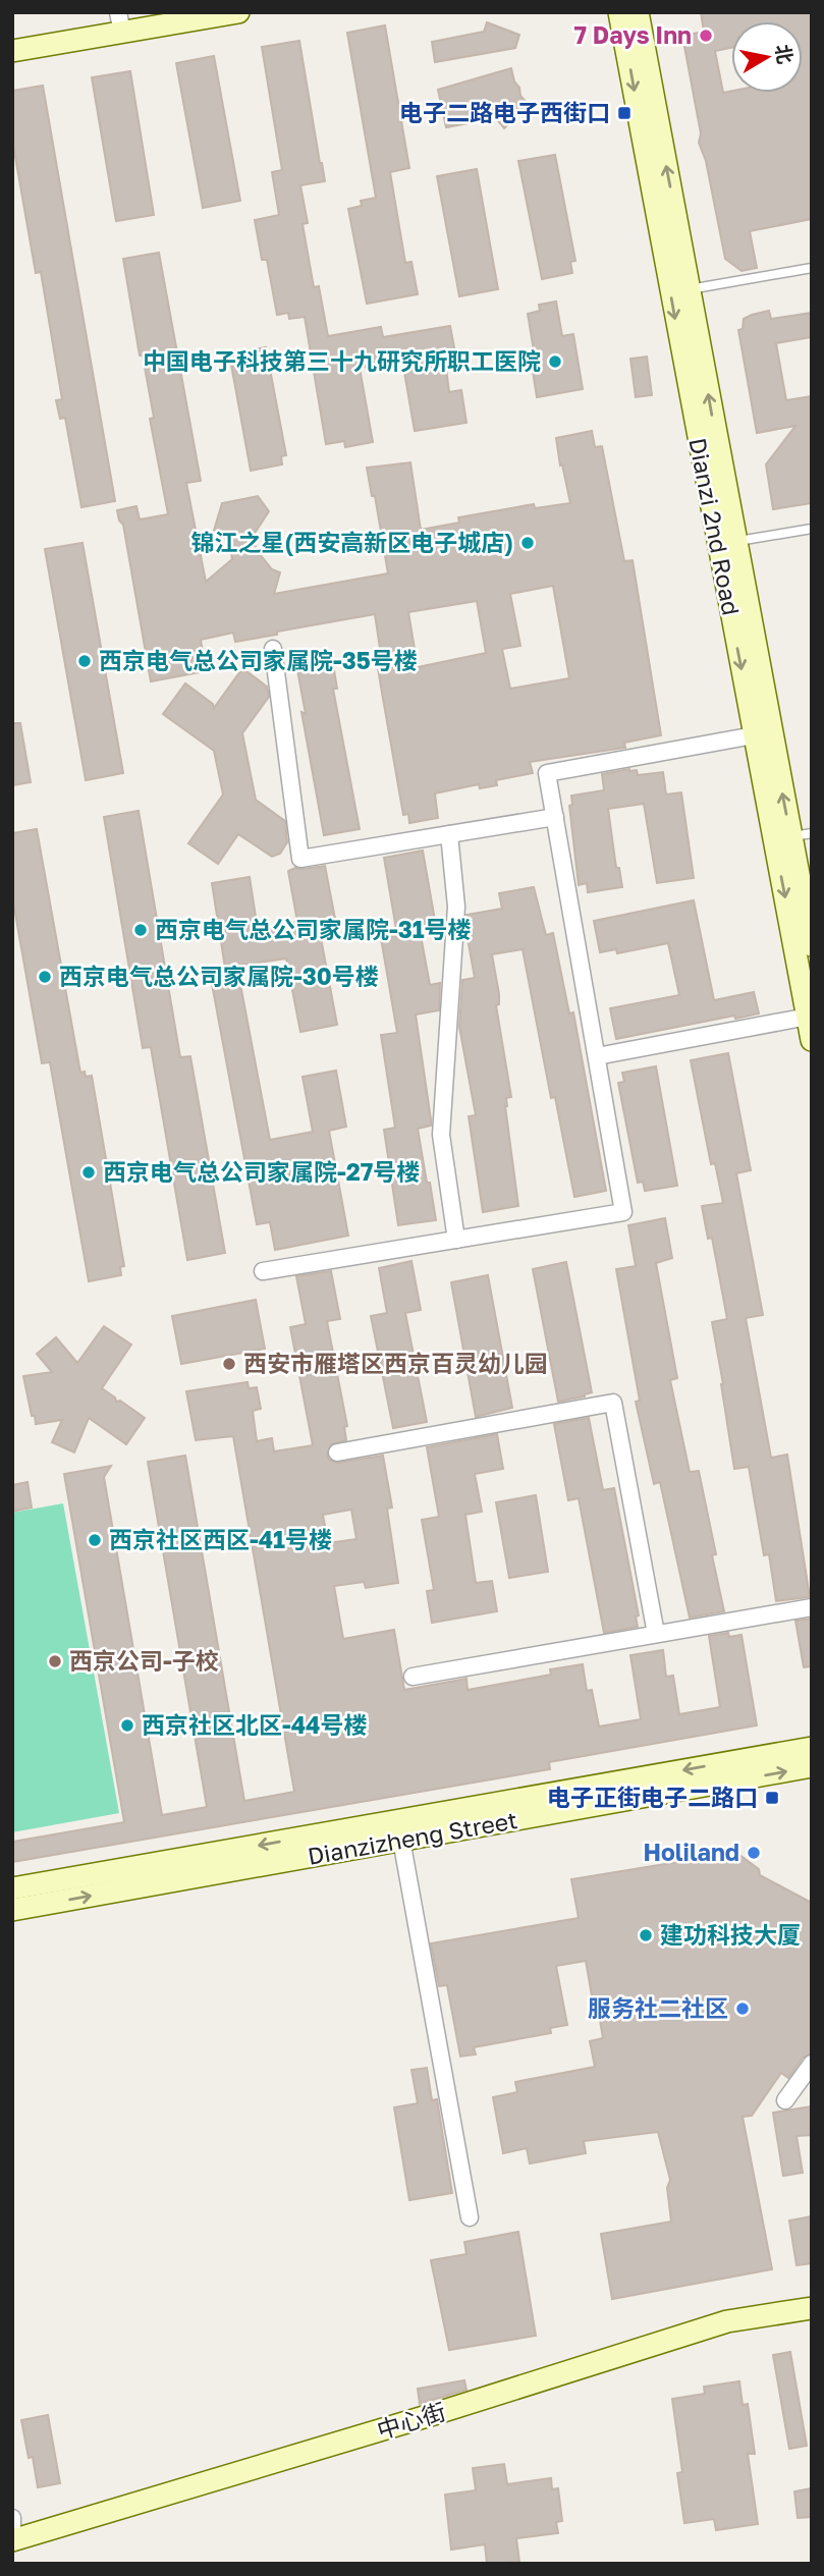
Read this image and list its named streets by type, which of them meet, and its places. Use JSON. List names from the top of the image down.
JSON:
{
  "streets": {
    "main road": ["Dianzi 2nd Road", "Dianzizheng Street", "中心街"]
  },
  "places": {
    "other": [
      "7 Days Inn",
      "中国电子科技第三十九研究所职工医院",
      "锦江之星(西安高新区电子城店)",
      "西京电气总公司家属院-35号楼",
      "西京电气总公司家属院-31号楼",
      "西京电气总公司家属院-30号楼",
      "西京电气总公司家属院-27号楼",
      "西安市雁塔区西京百灵幼儿园",
      "西京社区西区-41号楼",
      "西京公司-子校",
      "西京社区北区-44号楼",
      "Holiland",
      "建功科技大厦",
      "服务社二社区"
    ],
    "transit": ["电子二路电子西街口", "电子正街电子二路口"]
  },
  "north": "right"
}
